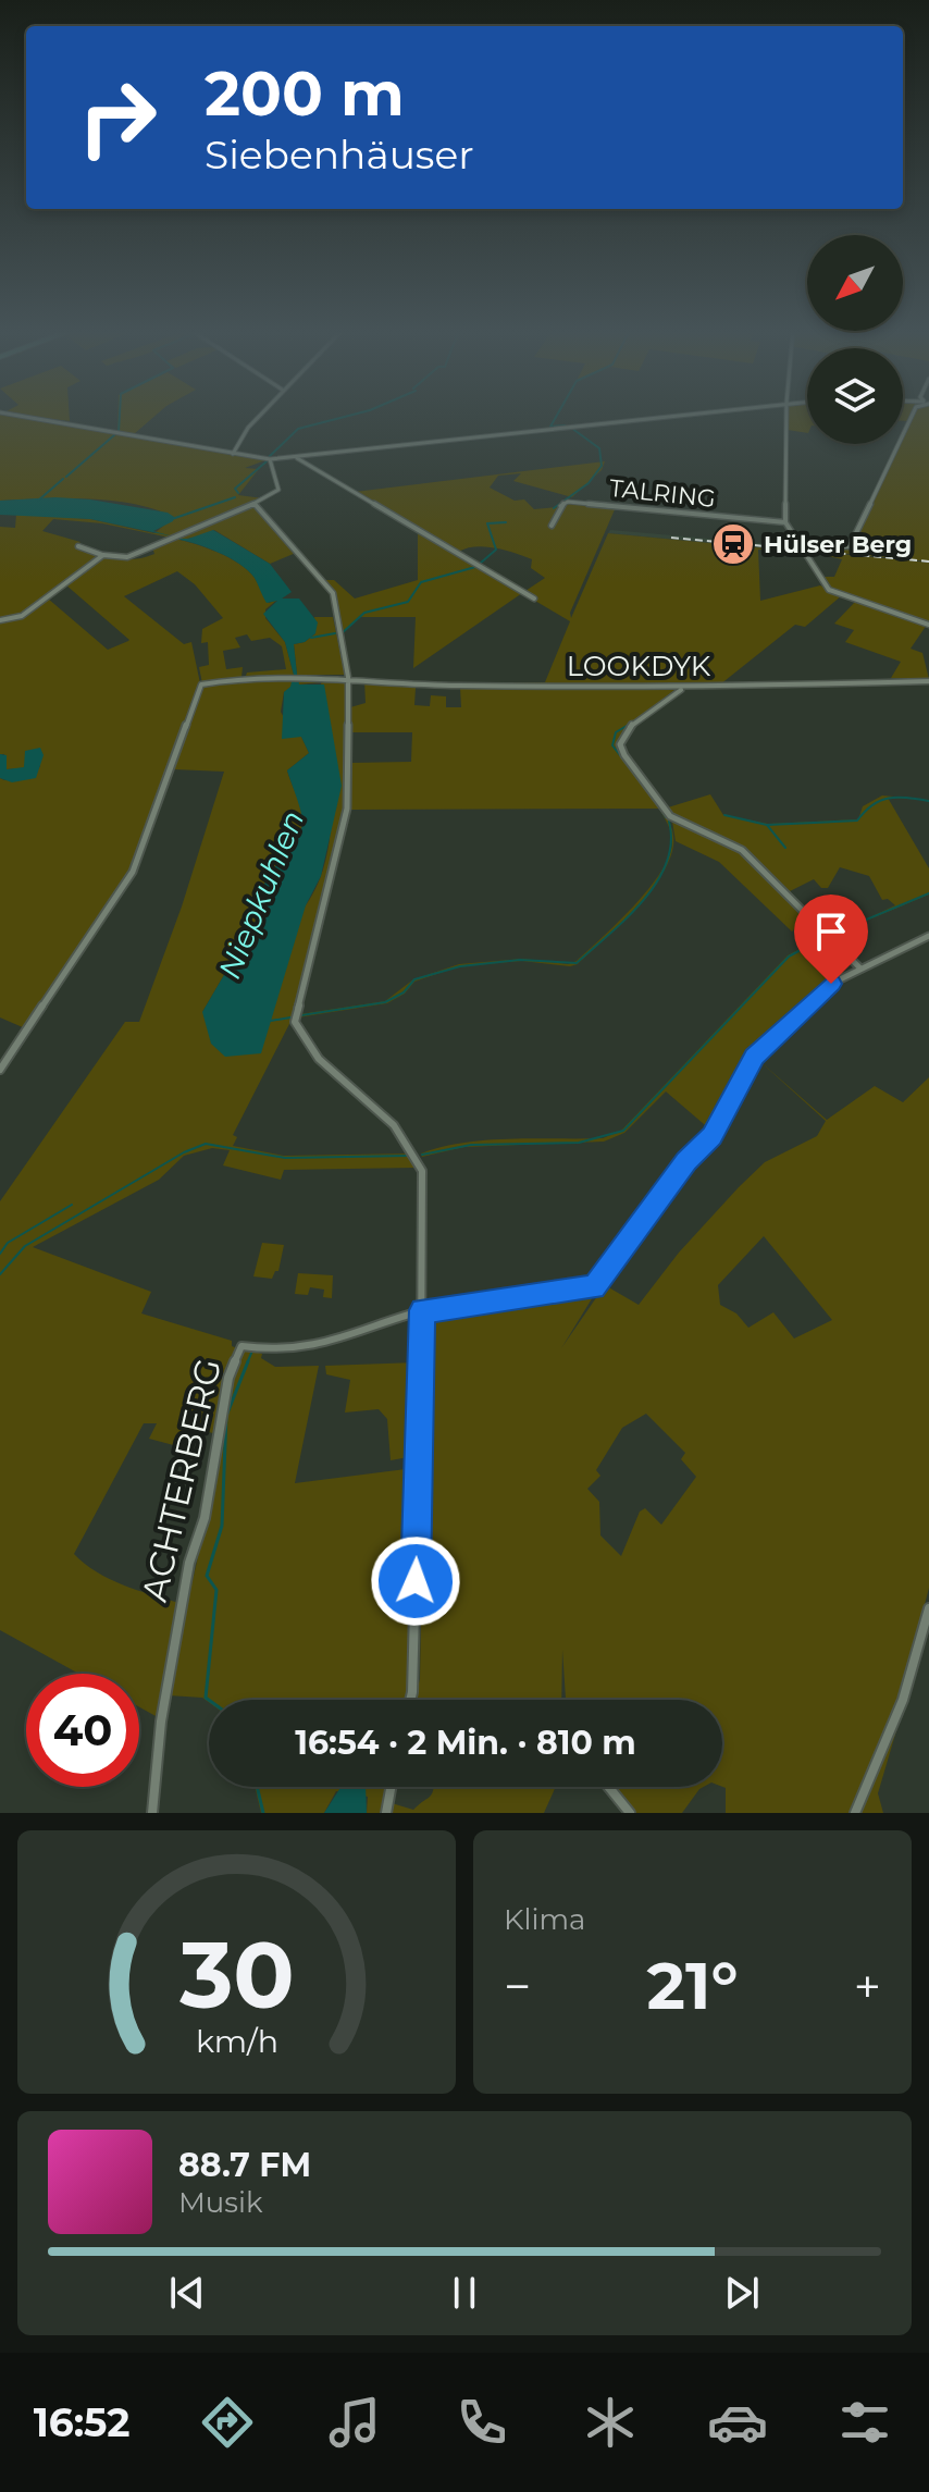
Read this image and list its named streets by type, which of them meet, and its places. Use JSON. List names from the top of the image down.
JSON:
{
  "streets": {
    "street": ["TALRING", "LOOKDYK", "ACHTERBERG"]
  },
  "water": ["Niepkuhlen"],
  "places": {
    "station": ["Hülser Berg"]
  },
  "north": "bottom left",
  "page": {
    "turn": ["200 m", "Siebenhäuser"],
    "limit": "40",
    "trip": "16:54 · 2 Min. · 810 m",
    "tile": "Klima",
    "heat": ["−", "21°", "+"],
    "song": ["88.7 FM", "Musik"],
    "tabs": "16:52",
    "gauge": ["30", "km/h"]
  }
}
